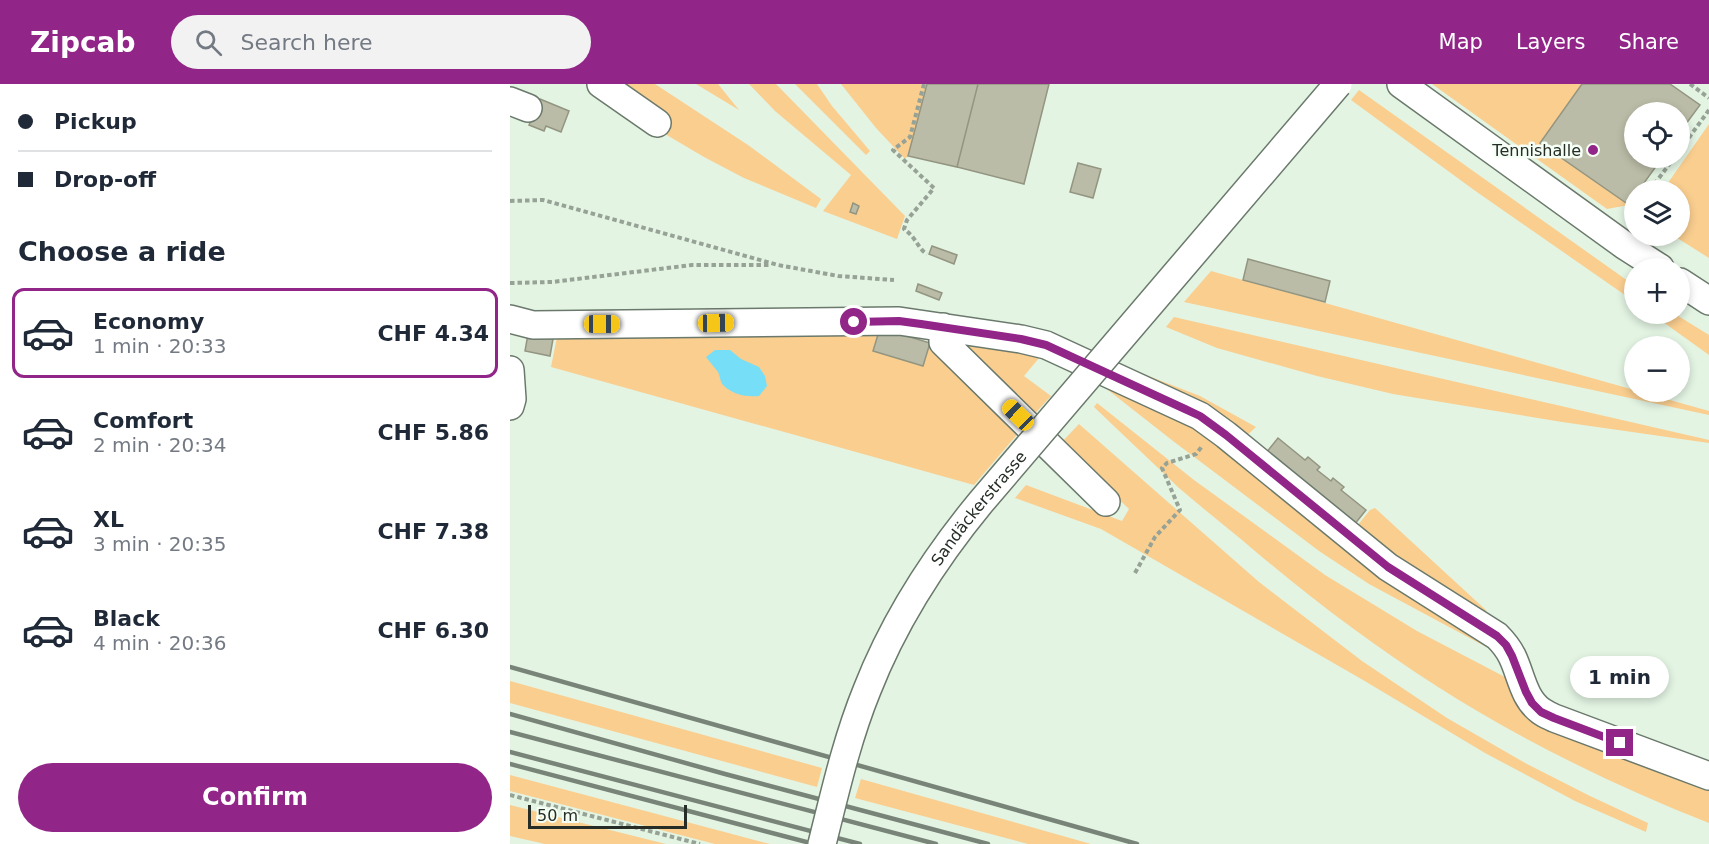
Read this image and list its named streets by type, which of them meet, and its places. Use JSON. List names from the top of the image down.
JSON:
{
  "streets": {
    "street": ["Sandäckerstrasse"]
  },
  "places": ["Tennishalle"],
  "scale_bar": "50 m",
  "page": {
    "header": "Zipcab",
    "search": "Search here",
    "nav": ["Map", "Layers", "Share"],
    "banner": ["Pickup", "Drop-off"],
    "map_buttons": ["+", "−"],
    "heading": "Choose a ride",
    "list": [
      {
        "name": "Economy",
        "note": "1 min · 20:33",
        "value": "CHF 4.34"
      },
      {
        "name": "Comfort",
        "note": "2 min · 20:34",
        "value": "CHF 5.86"
      },
      {
        "name": "XL",
        "note": "3 min · 20:35",
        "value": "CHF 7.38"
      },
      {
        "name": "Black",
        "note": "4 min · 20:36",
        "value": "CHF 6.30"
      }
    ],
    "bubble": "1 min",
    "buttons": "Confirm",
    "scale": "50 m"
  }
}
